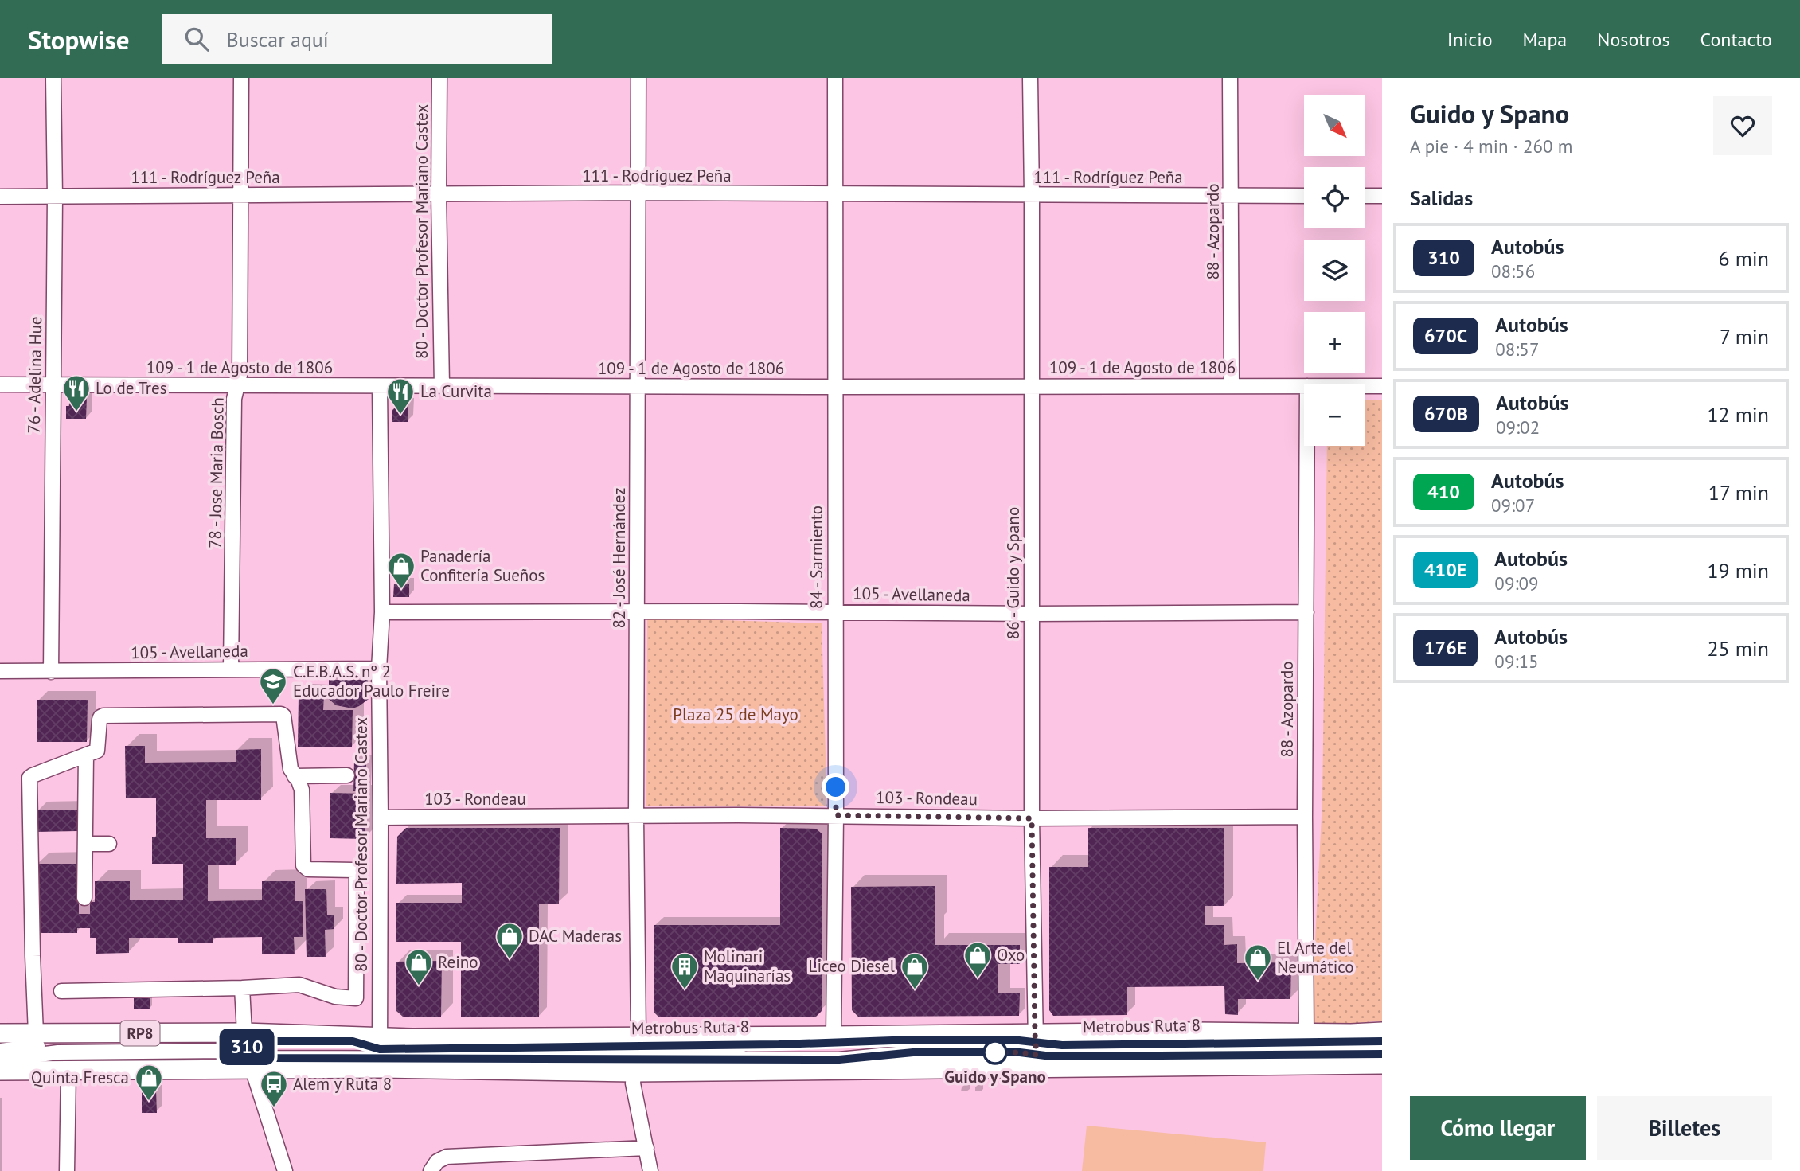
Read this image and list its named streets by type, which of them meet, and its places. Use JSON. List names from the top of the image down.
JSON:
{
  "streets": {
    "main road": ["RP8"],
    "street": [
      "111 - Rodríguez Peña",
      "80 - Doctor Profesor Mariano Castex",
      "88 - Azopardo",
      "109 - 1 de Agosto de 1806",
      "76 - Adelina Hue",
      "78 - Jose Maria Bosch",
      "84 - Sarmiento",
      "82 - José Hernández",
      "86 - Guido y Spano",
      "105 - Avellaneda",
      "103 - Rondeau",
      "Metrobus Ruta 8"
    ]
  },
  "crossings": [
    ["111 - Rodríguez Peña", "80 - Doctor Profesor Mariano Castex"],
    ["111 - Rodríguez Peña", "88 - Azopardo"],
    ["111 - Rodríguez Peña", "76 - Adelina Hue"],
    ["111 - Rodríguez Peña", "78 - Jose Maria Bosch"],
    ["111 - Rodríguez Peña", "84 - Sarmiento"],
    ["111 - Rodríguez Peña", "82 - José Hernández"],
    ["111 - Rodríguez Peña", "86 - Guido y Spano"],
    ["80 - Doctor Profesor Mariano Castex", "109 - 1 de Agosto de 1806"],
    ["80 - Doctor Profesor Mariano Castex", "105 - Avellaneda"],
    ["80 - Doctor Profesor Mariano Castex", "103 - Rondeau"],
    ["80 - Doctor Profesor Mariano Castex", "Metrobus Ruta 8"],
    ["80 - Doctor Profesor Mariano Castex", "RP8"],
    ["88 - Azopardo", "109 - 1 de Agosto de 1806"],
    ["88 - Azopardo", "105 - Avellaneda"],
    ["88 - Azopardo", "103 - Rondeau"],
    ["88 - Azopardo", "RP8"],
    ["109 - 1 de Agosto de 1806", "76 - Adelina Hue"],
    ["109 - 1 de Agosto de 1806", "78 - Jose Maria Bosch"],
    ["109 - 1 de Agosto de 1806", "84 - Sarmiento"],
    ["109 - 1 de Agosto de 1806", "82 - José Hernández"],
    ["109 - 1 de Agosto de 1806", "86 - Guido y Spano"],
    ["76 - Adelina Hue", "105 - Avellaneda"],
    ["78 - Jose Maria Bosch", "105 - Avellaneda"],
    ["84 - Sarmiento", "105 - Avellaneda"],
    ["84 - Sarmiento", "103 - Rondeau"],
    ["84 - Sarmiento", "RP8"],
    ["82 - José Hernández", "105 - Avellaneda"],
    ["82 - José Hernández", "103 - Rondeau"],
    ["82 - José Hernández", "RP8"],
    ["86 - Guido y Spano", "105 - Avellaneda"],
    ["86 - Guido y Spano", "103 - Rondeau"],
    ["86 - Guido y Spano", "Metrobus Ruta 8"],
    ["86 - Guido y Spano", "RP8"],
    ["Metrobus Ruta 8", "RP8"]
  ],
  "parks": ["Plaza 25 de Mayo"],
  "places": {
    "restaurant": ["Lo de Tres", "La Curvita"],
    "shop": [
      "Panadería Confitería Sueños",
      "DAC Maderas",
      "Oxo",
      "El Arte del Neumático",
      "Reino",
      "Liceo Diesel",
      "Quinta Fresca"
    ],
    "school or university": ["C.E.B.A.S. nº 2 Educador Paulo Freire"],
    "building": ["Molinari Maquinarías"],
    "other": ["Guido y Spano"],
    "bus stop": ["Alem y Ruta 8"]
  },
  "lines": ["bus line 310"],
  "north": "bottom right",
  "page": {
    "header": "Stopwise",
    "search": "Buscar aquí",
    "nav": [
      "Inicio",
      "Mapa",
      "Nosotros",
      "Contacto"
    ],
    "on_map": "310",
    "heading": [
      ["Guido y Spano", "A pie · 4 min · 260 m"],
      "Salidas"
    ],
    "map_buttons": ["+", "−"],
    "list": [
      {
        "mark": "310",
        "name": "Autobús",
        "note": "08:56",
        "value": "6 min"
      },
      {
        "mark": "670C",
        "name": "Autobús",
        "note": "08:57",
        "value": "7 min"
      },
      {
        "mark": "670B",
        "name": "Autobús",
        "note": "09:02",
        "value": "12 min"
      },
      {
        "mark": "410",
        "name": "Autobús",
        "note": "09:07",
        "value": "17 min"
      },
      {
        "mark": "410E",
        "name": "Autobús",
        "note": "09:09",
        "value": "19 min"
      },
      {
        "mark": "176E",
        "name": "Autobús",
        "note": "09:15",
        "value": "25 min"
      }
    ],
    "buttons": ["Cómo llegar", "Billetes"]
  }
}
